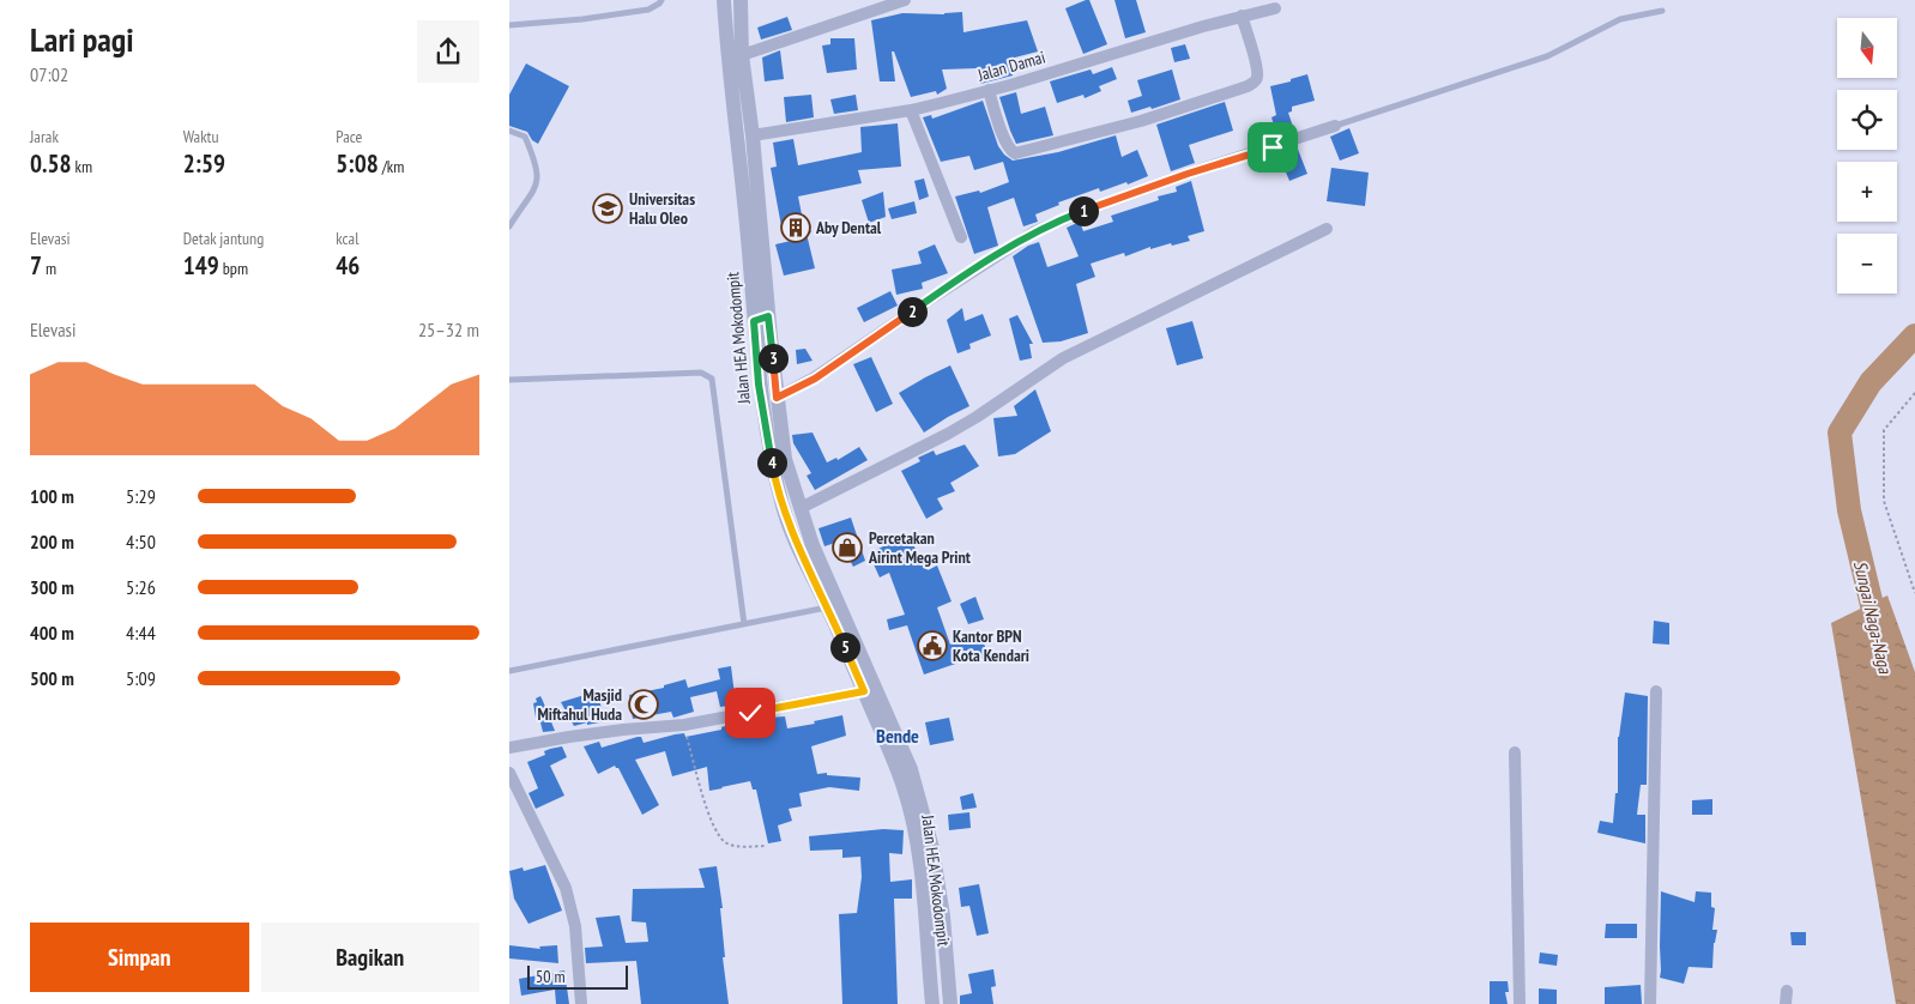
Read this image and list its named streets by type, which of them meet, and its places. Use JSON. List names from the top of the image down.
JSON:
{
  "streets": {
    "street": ["Jalan Damai", "Jalan HEA Mokodompit"]
  },
  "crossings": [
    ["Jalan Damai", "Jalan HEA Mokodompit"]
  ],
  "districts": ["Bende"],
  "water": ["Sungai Naga-Naga"],
  "places": {
    "school or university": ["Universitas Halu Oleo"],
    "building": ["Aby Dental"],
    "shop": ["Percetakan Airint Mega Print"],
    "public building": ["Kantor BPN Kota Kendari"],
    "mosque": ["Masjid Miftahul Huda"]
  },
  "scale_bar": "50 m",
  "north": "bottom",
  "page": {
    "heading": ["Lari pagi", "07:02"],
    "map_buttons": ["+", "−"],
    "stats": [
      ["Jarak", "0.58 km"],
      ["Waktu", "2:59"],
      ["Pace", "5:08 /km"],
      ["Elevasi", "7 m"],
      ["Detak jantung", "149 bpm"],
      ["kcal", "46"]
    ],
    "pins": [
      "1",
      "2",
      "3",
      "4",
      "5"
    ],
    "chart": ["Elevasi", "25–32 m"],
    "list": [
      {
        "name": "100 m",
        "note": "5:29"
      },
      {
        "name": "200 m",
        "note": "4:50"
      },
      {
        "name": "300 m",
        "note": "5:26"
      },
      {
        "name": "400 m",
        "note": "4:44"
      },
      {
        "name": "500 m",
        "note": "5:09"
      }
    ],
    "buttons": ["Simpan", "Bagikan"],
    "scale": "50 m"
  }
}
